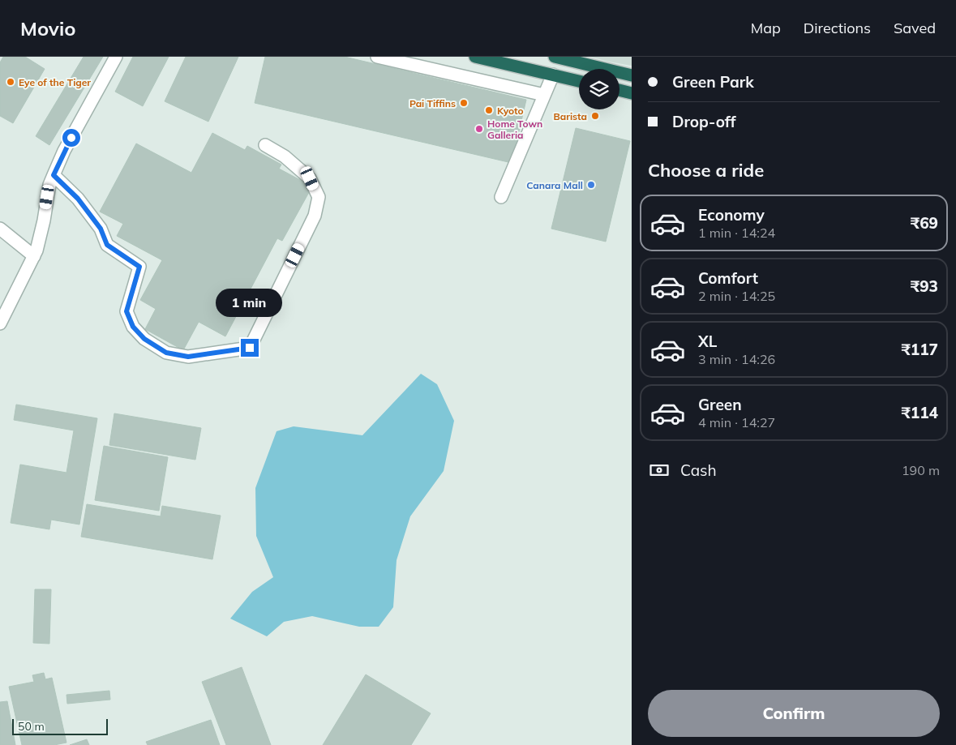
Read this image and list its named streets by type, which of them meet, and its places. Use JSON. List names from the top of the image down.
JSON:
{
  "places": [
    "Eye of the Tiger",
    "Pai Tiffins",
    "Kyoto",
    "Barista",
    "Home Town Galleria",
    "Canara Mall"
  ],
  "scale_bar": "50 m",
  "page": {
    "header": "Movio",
    "nav": ["Map", "Directions", "Saved"],
    "banner": ["Green Park", "Drop-off"],
    "heading": "Choose a ride",
    "list": [
      {
        "name": "Economy",
        "note": "1 min · 14:24",
        "value": "₹69"
      },
      {
        "name": "Comfort",
        "note": "2 min · 14:25",
        "value": "₹93"
      },
      {
        "name": "XL",
        "note": "3 min · 14:26",
        "value": "₹117"
      },
      {
        "name": "Green",
        "note": "4 min · 14:27",
        "value": "₹114"
      }
    ],
    "bubble": "1 min",
    "pay": ["Cash", "190 m"],
    "buttons": "Confirm",
    "scale": "50 m"
  }
}
